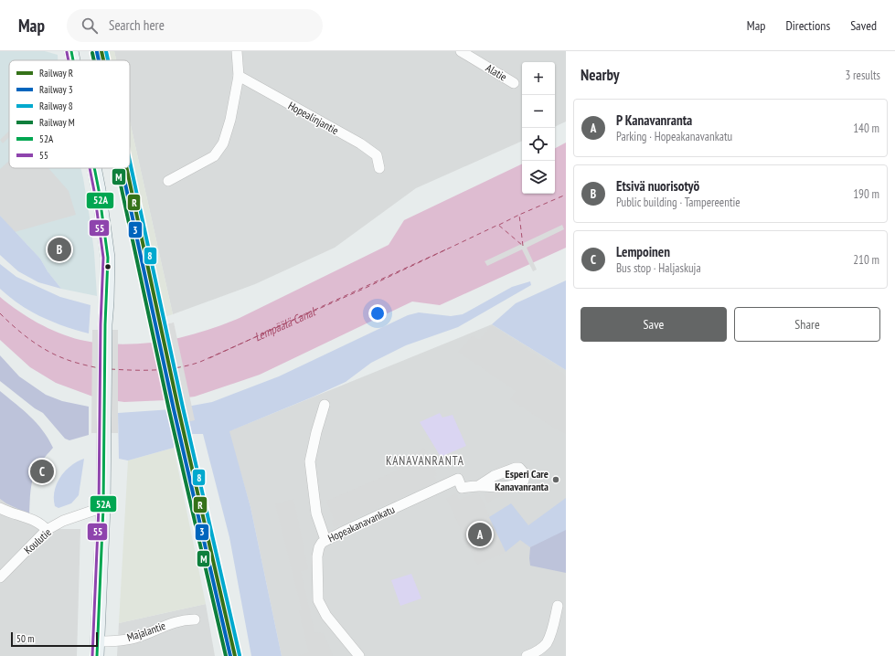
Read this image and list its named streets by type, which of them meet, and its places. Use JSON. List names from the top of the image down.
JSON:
{
  "streets": {
    "street": [
      "Alatie",
      "Hopealinjantie",
      "Hopeakanavankatu",
      "Koulutie",
      "Majalantie"
    ]
  },
  "districts": ["KANAVANRANTA"],
  "water": ["Lempäälä Canal"],
  "places": ["Esperi Care Kanavanranta"],
  "lines": [
    "rail line R",
    "rail line 8",
    "transit line 52A",
    "rail line 3",
    "transit line 55",
    "rail line M"
  ],
  "legend": [
    "Railway R",
    "Railway 3",
    "Railway 8",
    "Railway M",
    "52A",
    "55"
  ],
  "scale_bar": "50 m",
  "page": {
    "header": "Map",
    "search": "Search here",
    "nav": ["Map", "Directions", "Saved"],
    "heading": ["Nearby", "3 results"],
    "map_buttons": ["+", "−"],
    "list": [
      {
        "mark": "A",
        "name": "P Kanavanranta",
        "note": "Parking · Hopeakanavankatu",
        "value": "140 m"
      },
      {
        "mark": "B",
        "name": "Etsivä nuorisotyö",
        "note": "Public building · Tampereentie",
        "value": "190 m"
      },
      {
        "mark": "C",
        "name": "Lempoinen",
        "note": "Bus stop · Haljaskuja",
        "value": "210 m"
      }
    ],
    "pins": ["B", "C", "A"],
    "buttons": ["Save", "Share"],
    "scale": "50 m"
  }
}
